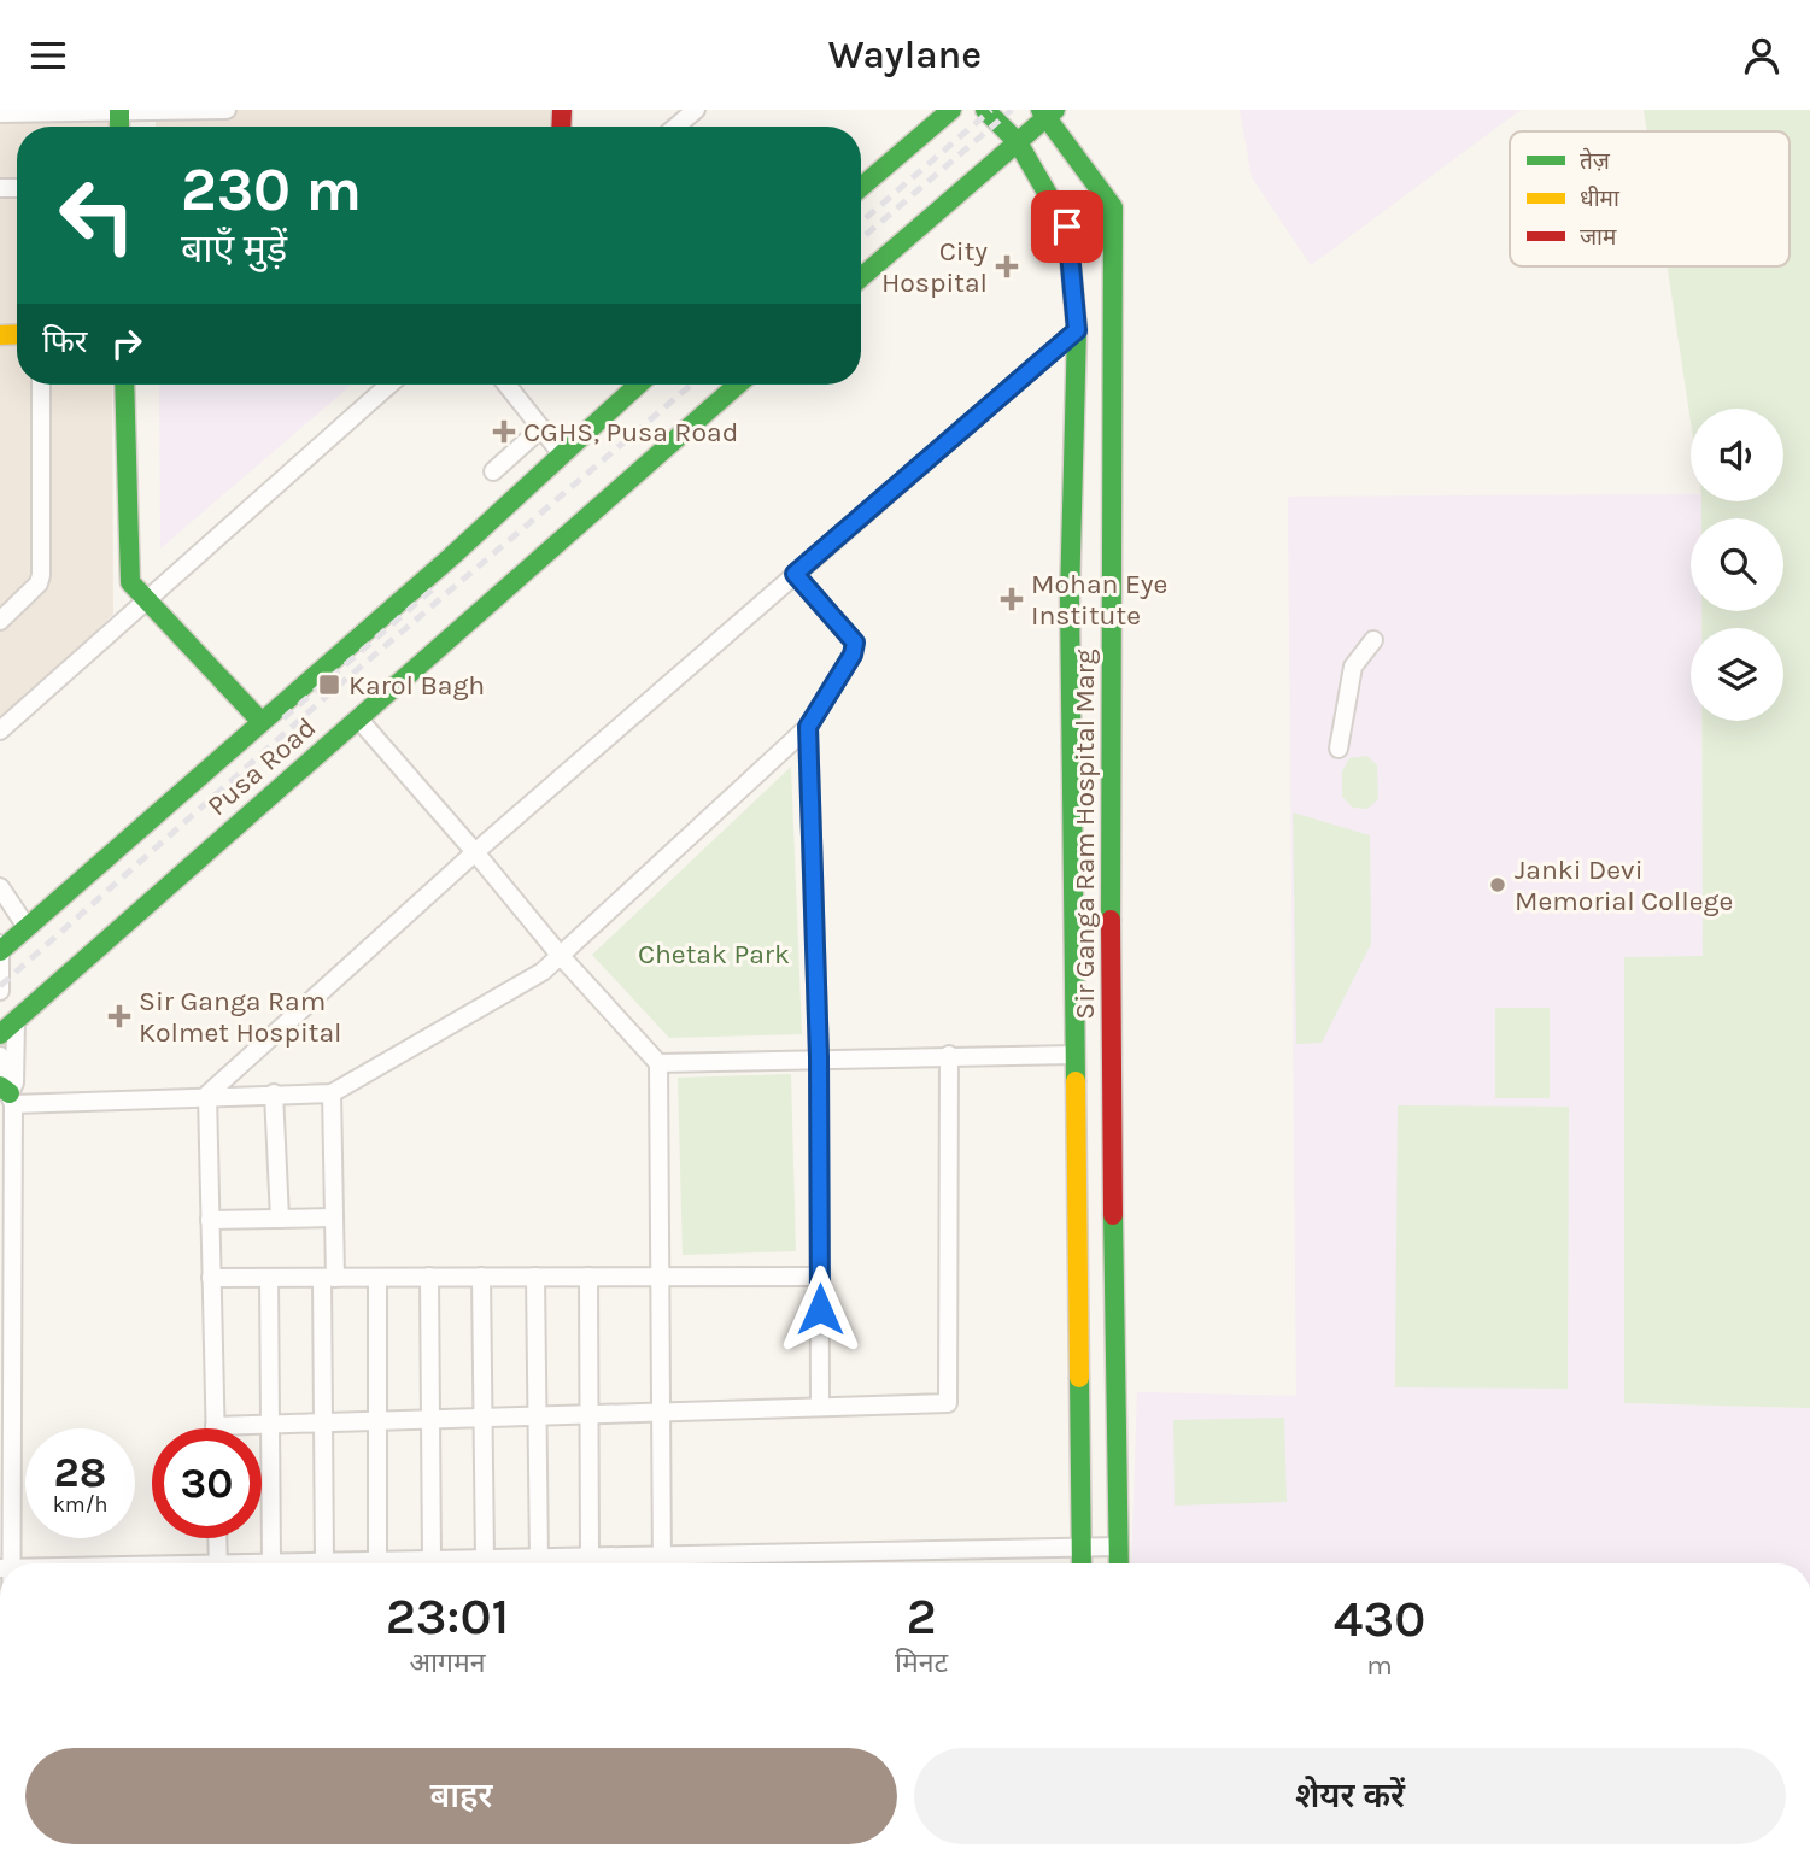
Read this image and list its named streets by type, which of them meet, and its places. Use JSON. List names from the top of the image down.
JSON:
{
  "streets": {
    "street": ["Pusa Road", "Sir Ganga Ram Hospital Marg"]
  },
  "parks": ["Chetak Park"],
  "places": {
    "health": [
      "City Hospital",
      "CGHS, Pusa Road",
      "Mohan Eye Institute",
      "Sir Ganga Ram Kolmet Hospital"
    ],
    "transit": ["Karol Bagh"],
    "other": ["Janki Devi Memorial College"]
  },
  "legend": ["तेज़", "धीमा", "जाम"],
  "page": {
    "header": "Waylane",
    "turn": ["230 m", "बाएँ मुड़ें"],
    "then": "फिर",
    "speed": "28 km/h",
    "limit": "30",
    "eta": [
      "23:01",
      "आगमन",
      "2",
      "मिनट",
      "430",
      "m"
    ],
    "buttons": ["बाहर", "शेयर करें"]
  }
}
